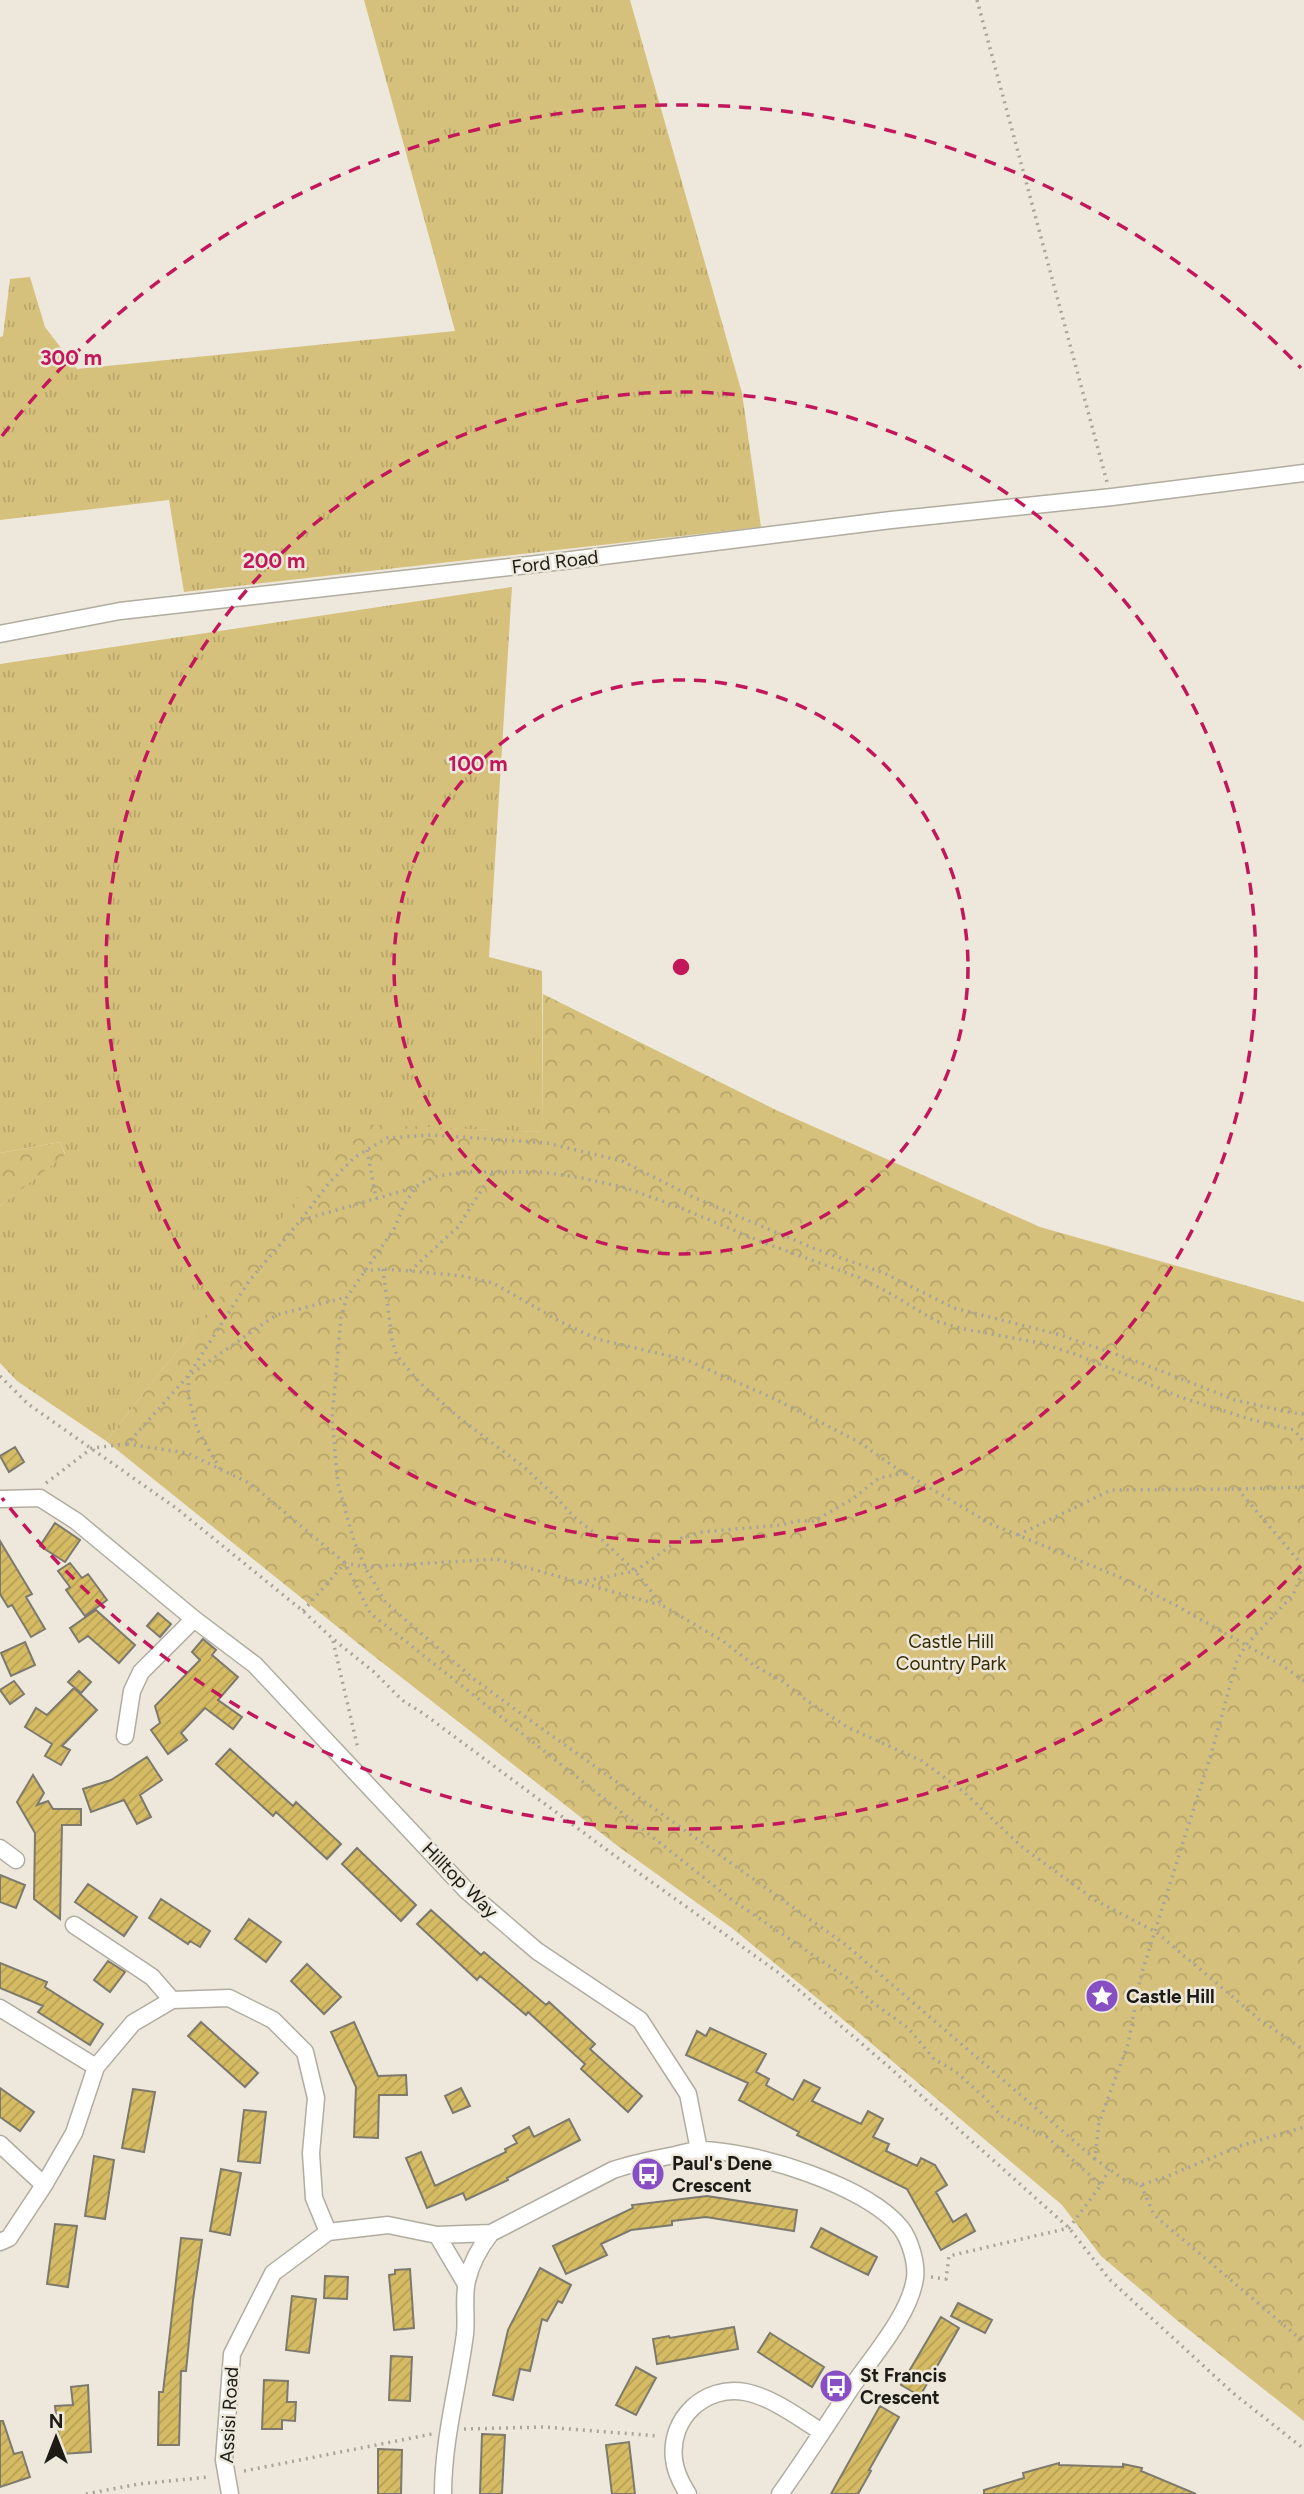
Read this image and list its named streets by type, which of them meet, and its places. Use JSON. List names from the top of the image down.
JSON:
{
  "streets": {
    "street": ["Ford Road", "Hilltop Way", "Assisi Road"]
  },
  "parks": ["Castle Hill Country Park"],
  "places": {
    "place": ["Castle Hill"],
    "bus stop": ["Paul's Dene Crescent", "St Francis Crescent"]
  },
  "north": "top",
  "rings": ["300 m", "200 m", "100 m"]
}
